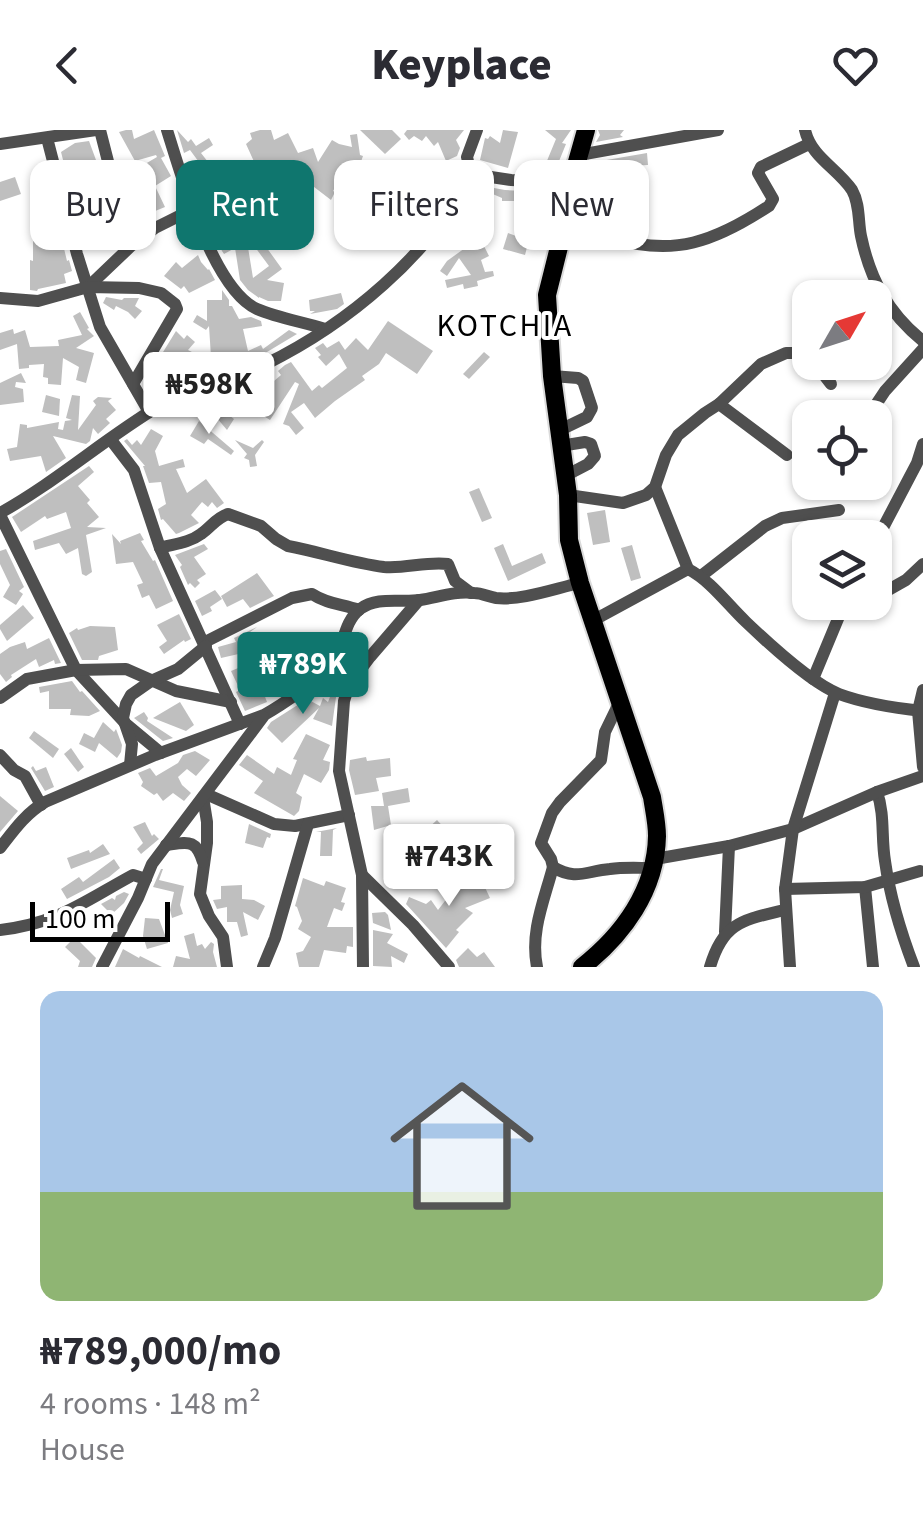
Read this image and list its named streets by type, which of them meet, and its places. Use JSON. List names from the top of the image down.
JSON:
{
  "districts": ["KOTCHIA"],
  "scale_bar": "100 m",
  "north": "top right",
  "page": {
    "header": "Keyplace",
    "chip": [
      "Buy",
      "Rent",
      "Filters",
      "New"
    ],
    "price": ["₦598K", "₦789K", "₦743K"],
    "scale": "100 m",
    "list": [
      {
        "name": "₦789,000/mo",
        "note": "4 rooms · 148 m² · House"
      }
    ]
  }
}
